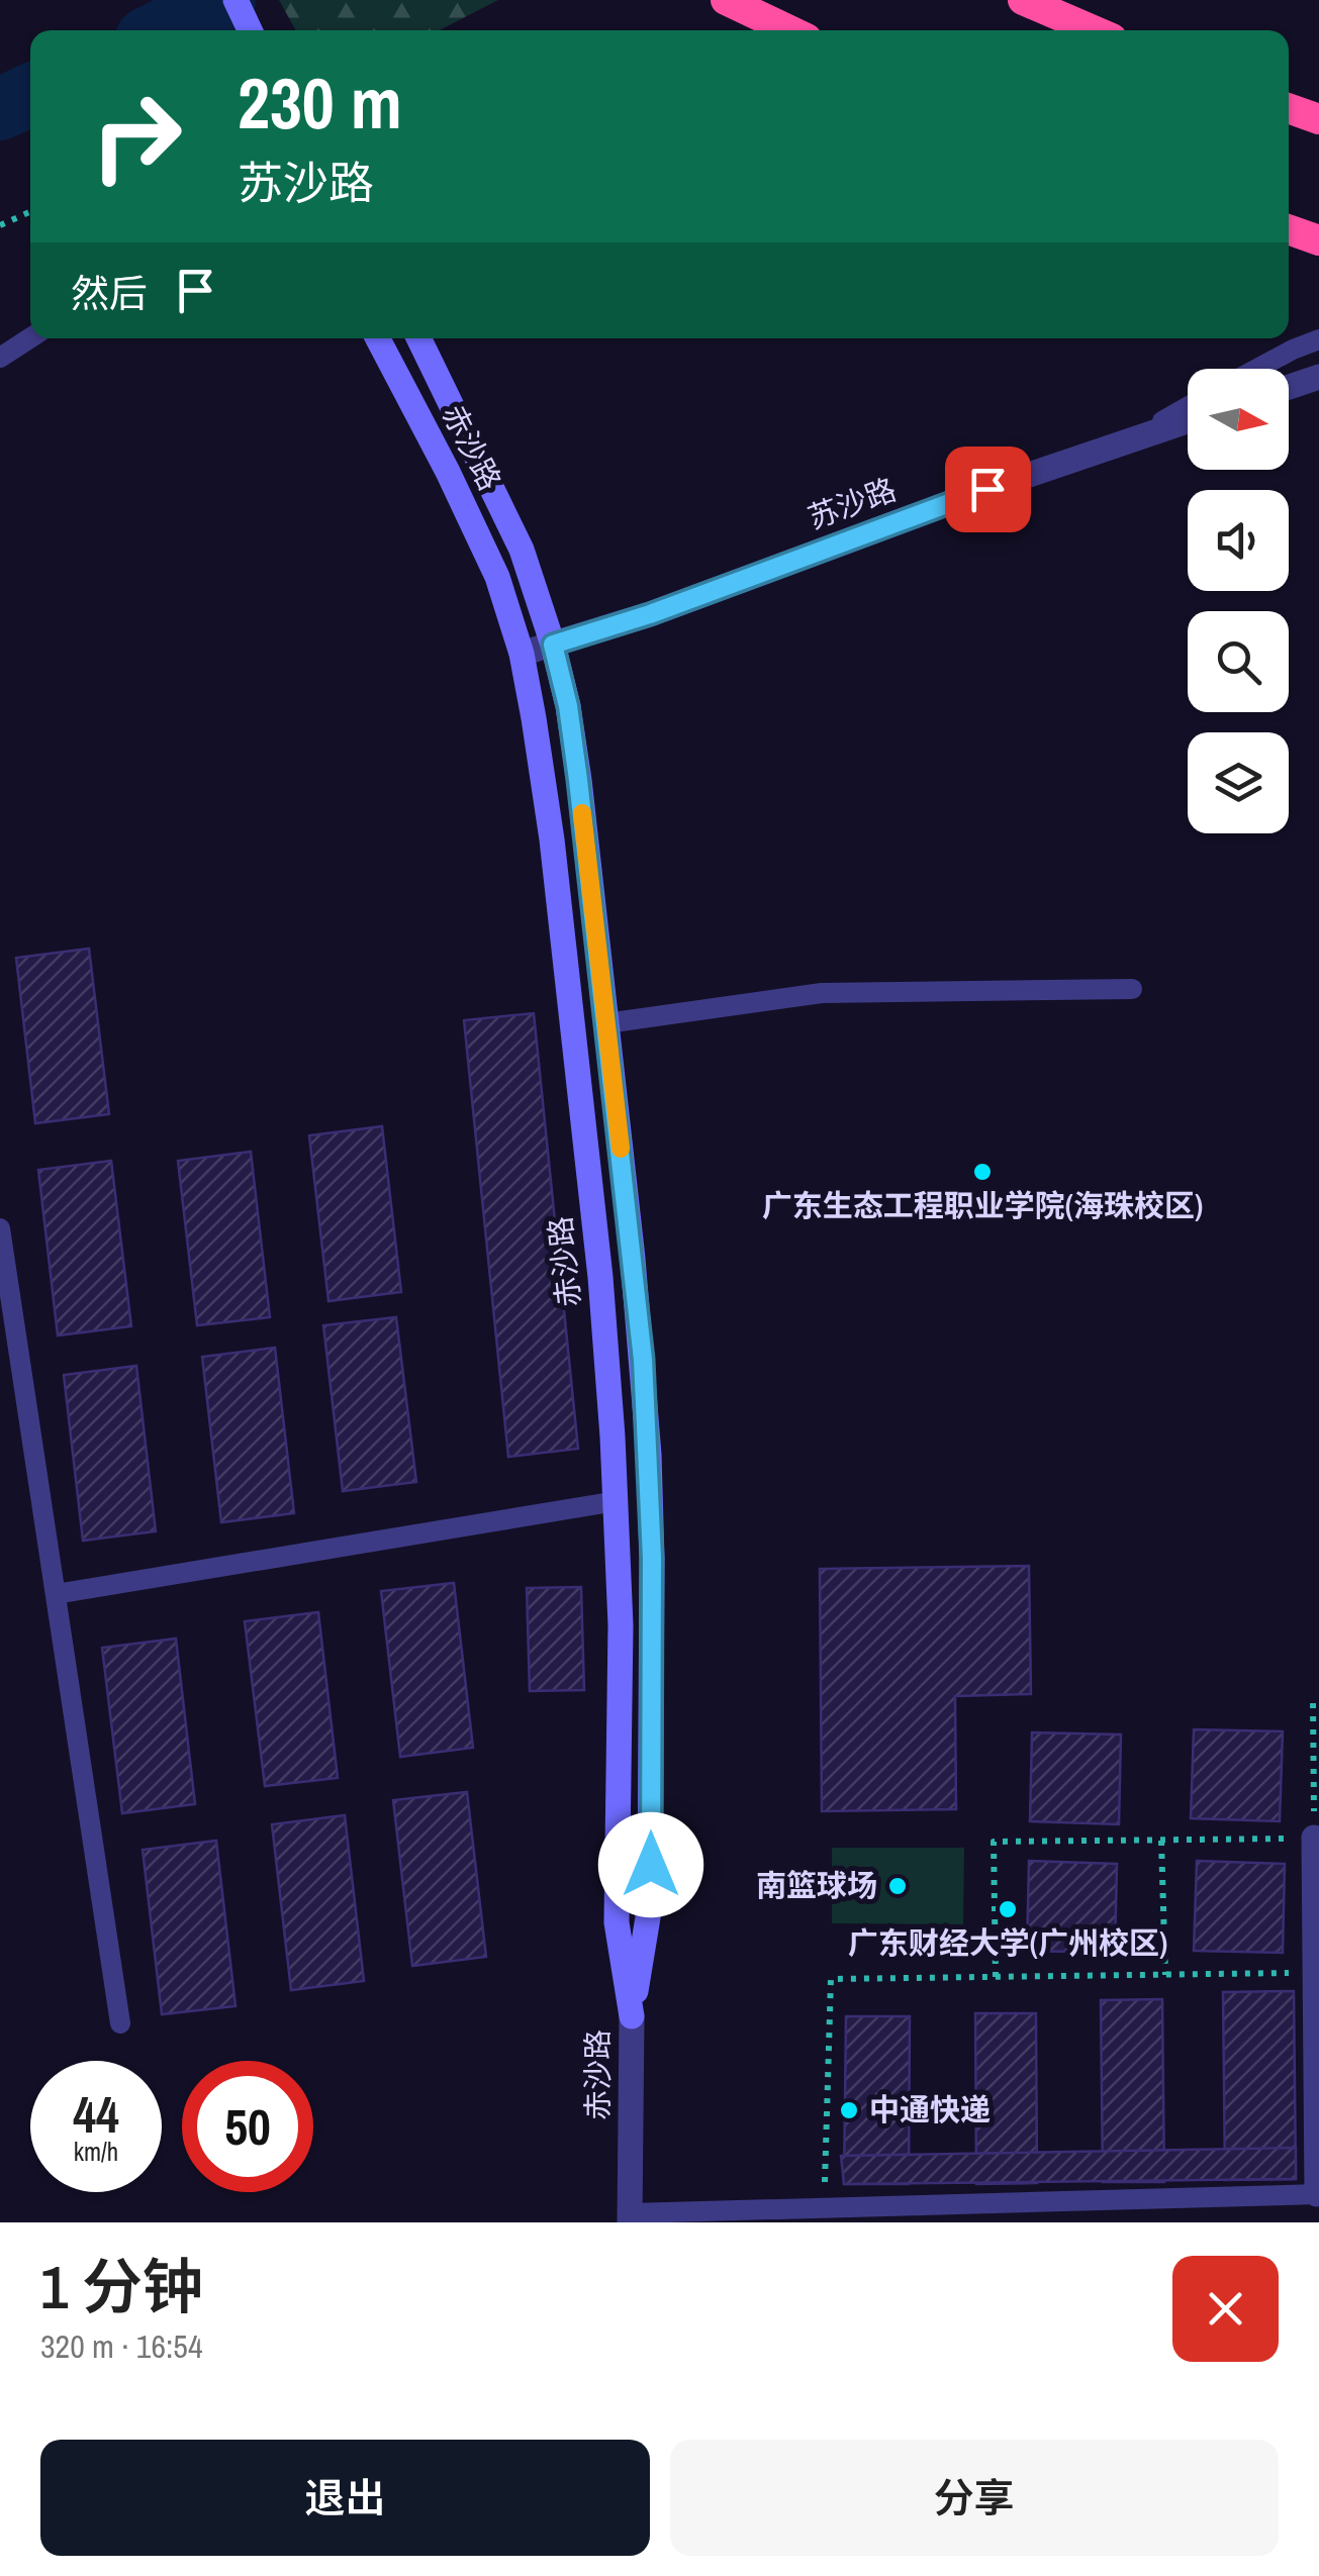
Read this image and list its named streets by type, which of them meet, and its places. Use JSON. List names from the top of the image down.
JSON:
{
  "streets": {
    "main road": ["赤沙路"],
    "street": ["苏沙路"]
  },
  "crossings": [
    ["赤沙路", "苏沙路"]
  ],
  "places": [
    "广东生态工程职业学院(海珠校区)",
    "南篮球场",
    "广东财经大学(广州校区)",
    "中通快递"
  ],
  "north": "right",
  "page": {
    "turn": ["230 m", "苏沙路"],
    "then": "然后",
    "speed": "44 km/h",
    "limit": "50",
    "heading": ["1 分钟", "320 m · 16:54"],
    "buttons": ["退出", "分享"]
  }
}
